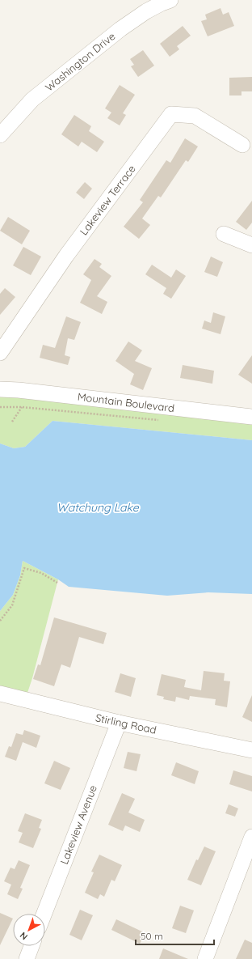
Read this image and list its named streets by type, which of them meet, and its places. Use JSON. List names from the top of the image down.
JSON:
{
  "streets": {
    "street": [
      "Washington Drive",
      "Lakeview Terrace",
      "Mountain Boulevard",
      "Stirling Road",
      "Lakeview Avenue"
    ]
  },
  "crossings": [
    ["Stirling Road", "Lakeview Avenue"]
  ],
  "water": ["Watchung Lake"],
  "scale_bar": "50 m",
  "north": "bottom left"
}
